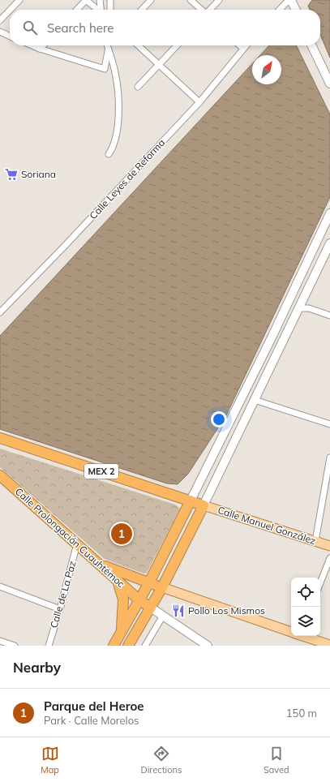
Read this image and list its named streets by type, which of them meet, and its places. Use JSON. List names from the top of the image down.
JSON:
{
  "streets": {
    "highway": ["MEX 2", "Calle Prolongación Cuauhtémoc"],
    "main road": ["Calle Manuel González"],
    "street": ["Calle Leyes de Reforma", "Calle de La Paz"]
  },
  "crossings": [
    ["MEX 2", "Calle Manuel González"],
    ["Calle Prolongación Cuauhtémoc", "Calle de La Paz"]
  ],
  "places": {
    "supermarket": ["Soriana"],
    "restaurant": ["Pollo Los Mismos"]
  },
  "north": "top right",
  "page": {
    "search": "Search here",
    "pins": "1",
    "heading": "Nearby",
    "list": [
      {
        "mark": "1",
        "name": "Parque del Heroe",
        "note": "Park · Calle Morelos",
        "value": "150 m"
      }
    ],
    "nav": ["Map", "Directions", "Saved"]
  }
}
